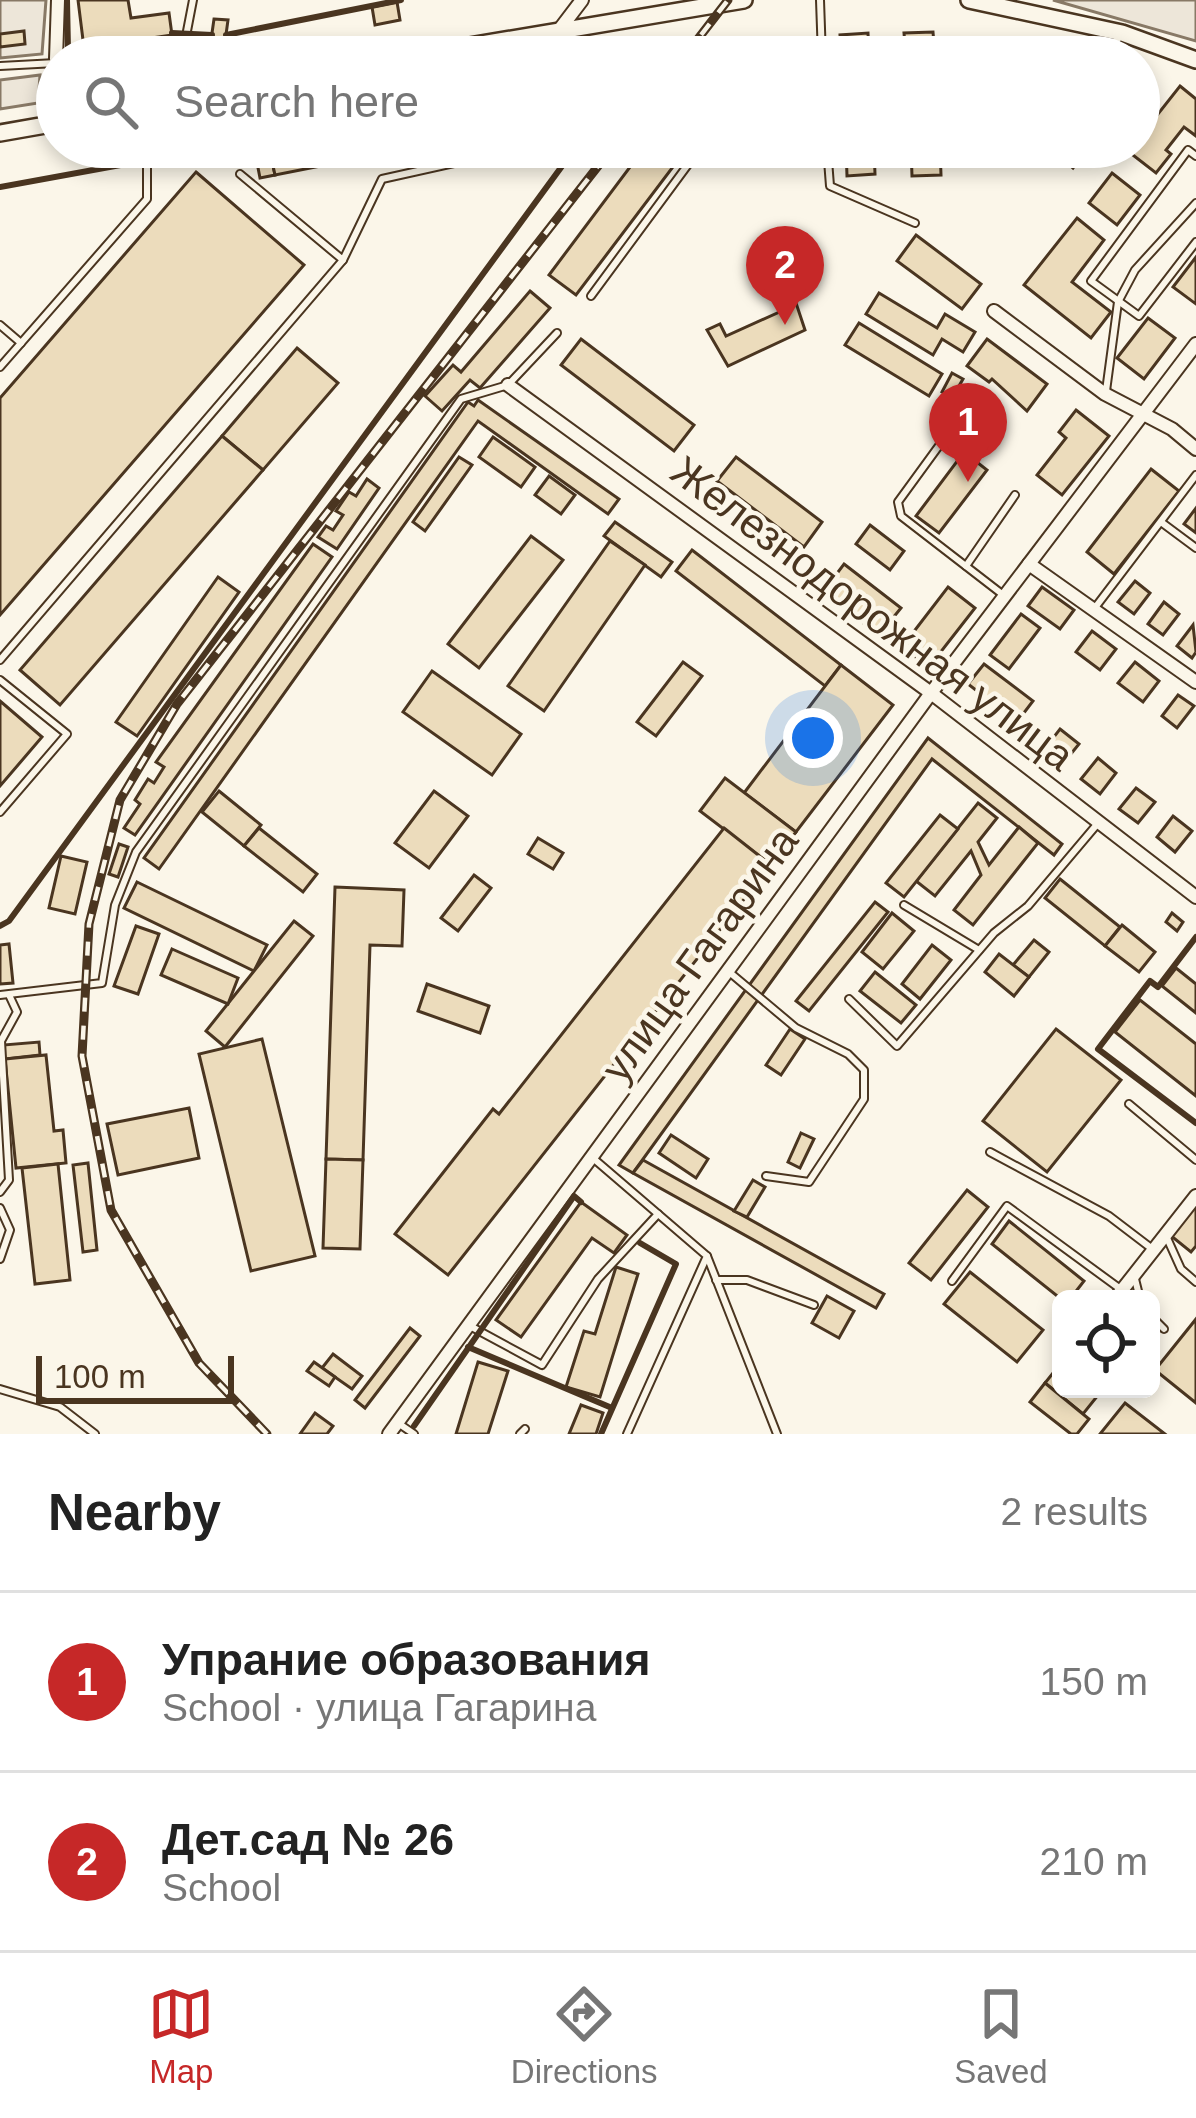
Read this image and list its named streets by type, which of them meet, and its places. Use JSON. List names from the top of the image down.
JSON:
{
  "streets": {
    "street": ["Железнодорожная улица", "улица Гагарина"]
  },
  "crossings": [
    ["Железнодорожная улица", "улица Гагарина"]
  ],
  "scale_bar": "100 m",
  "page": {
    "search": "Search here",
    "pins": ["2", "1"],
    "scale": "100 m",
    "heading": ["Nearby", "2 results"],
    "list": [
      {
        "mark": "1",
        "name": "Упрание образования",
        "note": "School · улица Гагарина",
        "value": "150 m"
      },
      {
        "mark": "2",
        "name": "Дет.сад № 26",
        "note": "School",
        "value": "210 m"
      }
    ],
    "nav": ["Map", "Directions", "Saved"]
  }
}
